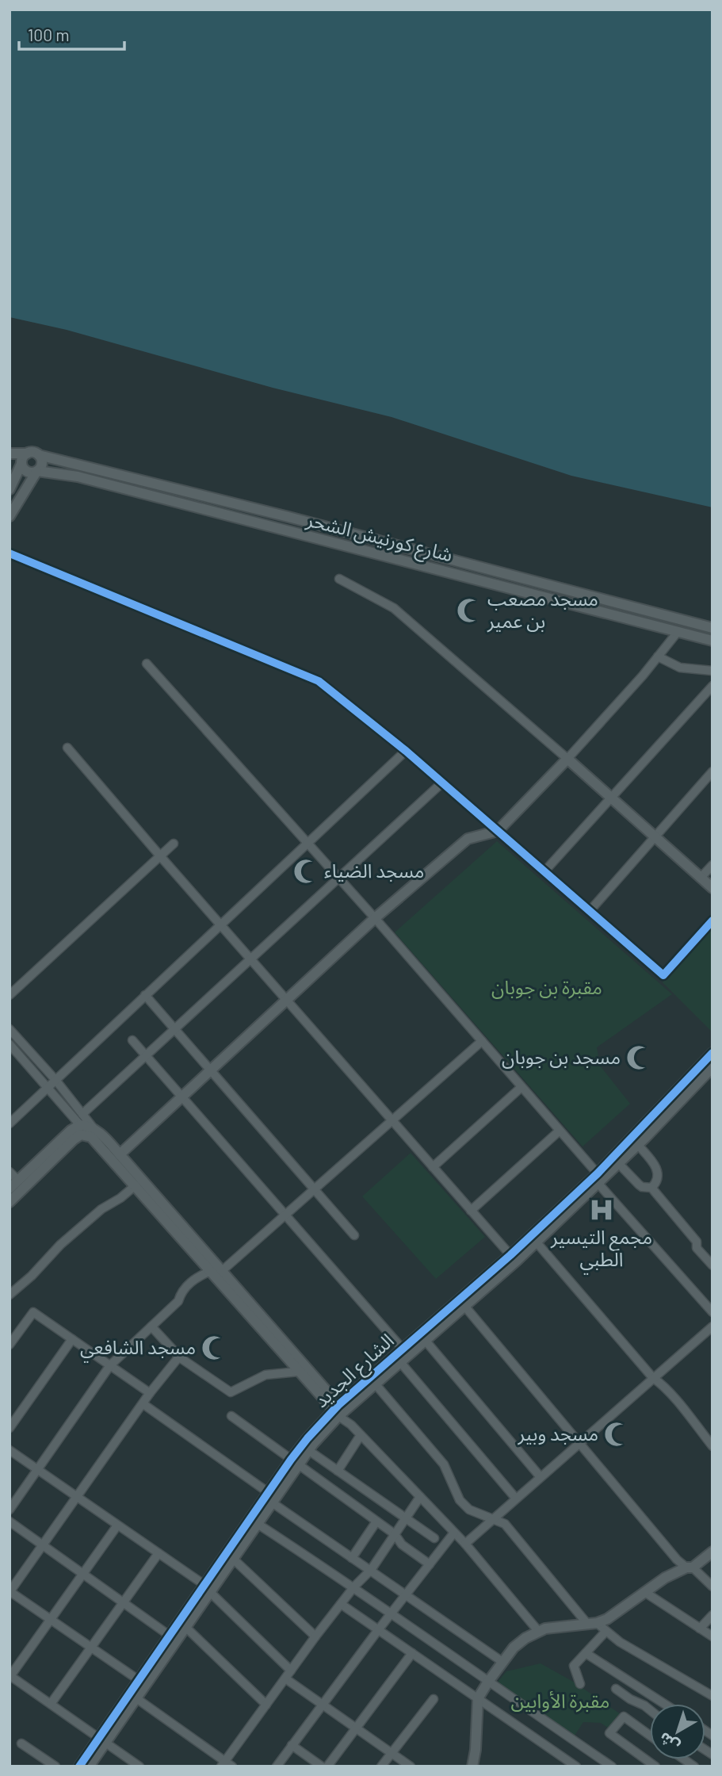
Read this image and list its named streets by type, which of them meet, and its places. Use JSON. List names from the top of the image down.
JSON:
{
  "streets": {
    "street": ["شارع كورنيش الشحر", "الشارع الجديد"]
  },
  "parks": ["مقبرة بن جوبان", "مقبرة الأوابين"],
  "places": {
    "mosque": [
      "مسجد مصعب بن عمير",
      "مسجد الضياء",
      "مسجد بن جوبان",
      "مسجد الشافعي",
      "مسجد وبير"
    ],
    "hospital": ["مجمع التيسير الطبي"]
  },
  "scale_bar": "100 m",
  "north": "bottom left"
}
